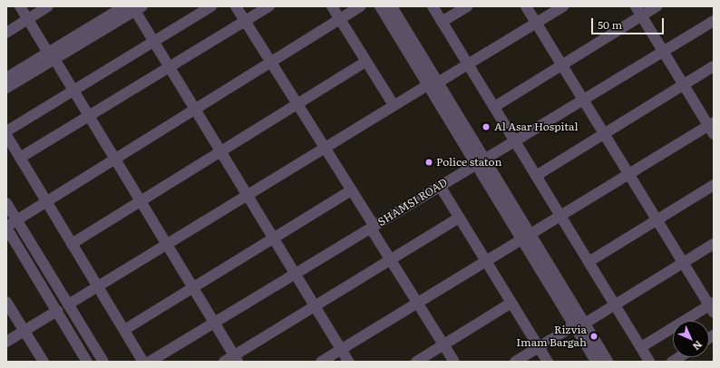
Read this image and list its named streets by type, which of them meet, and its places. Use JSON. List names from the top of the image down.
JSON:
{
  "streets": {
    "street": ["SHAMSI ROAD"]
  },
  "places": ["Al Asar Hospital", "Police staton", "Rizvia Imam Bargah"],
  "scale_bar": "50 m",
  "north": "bottom right"
}
